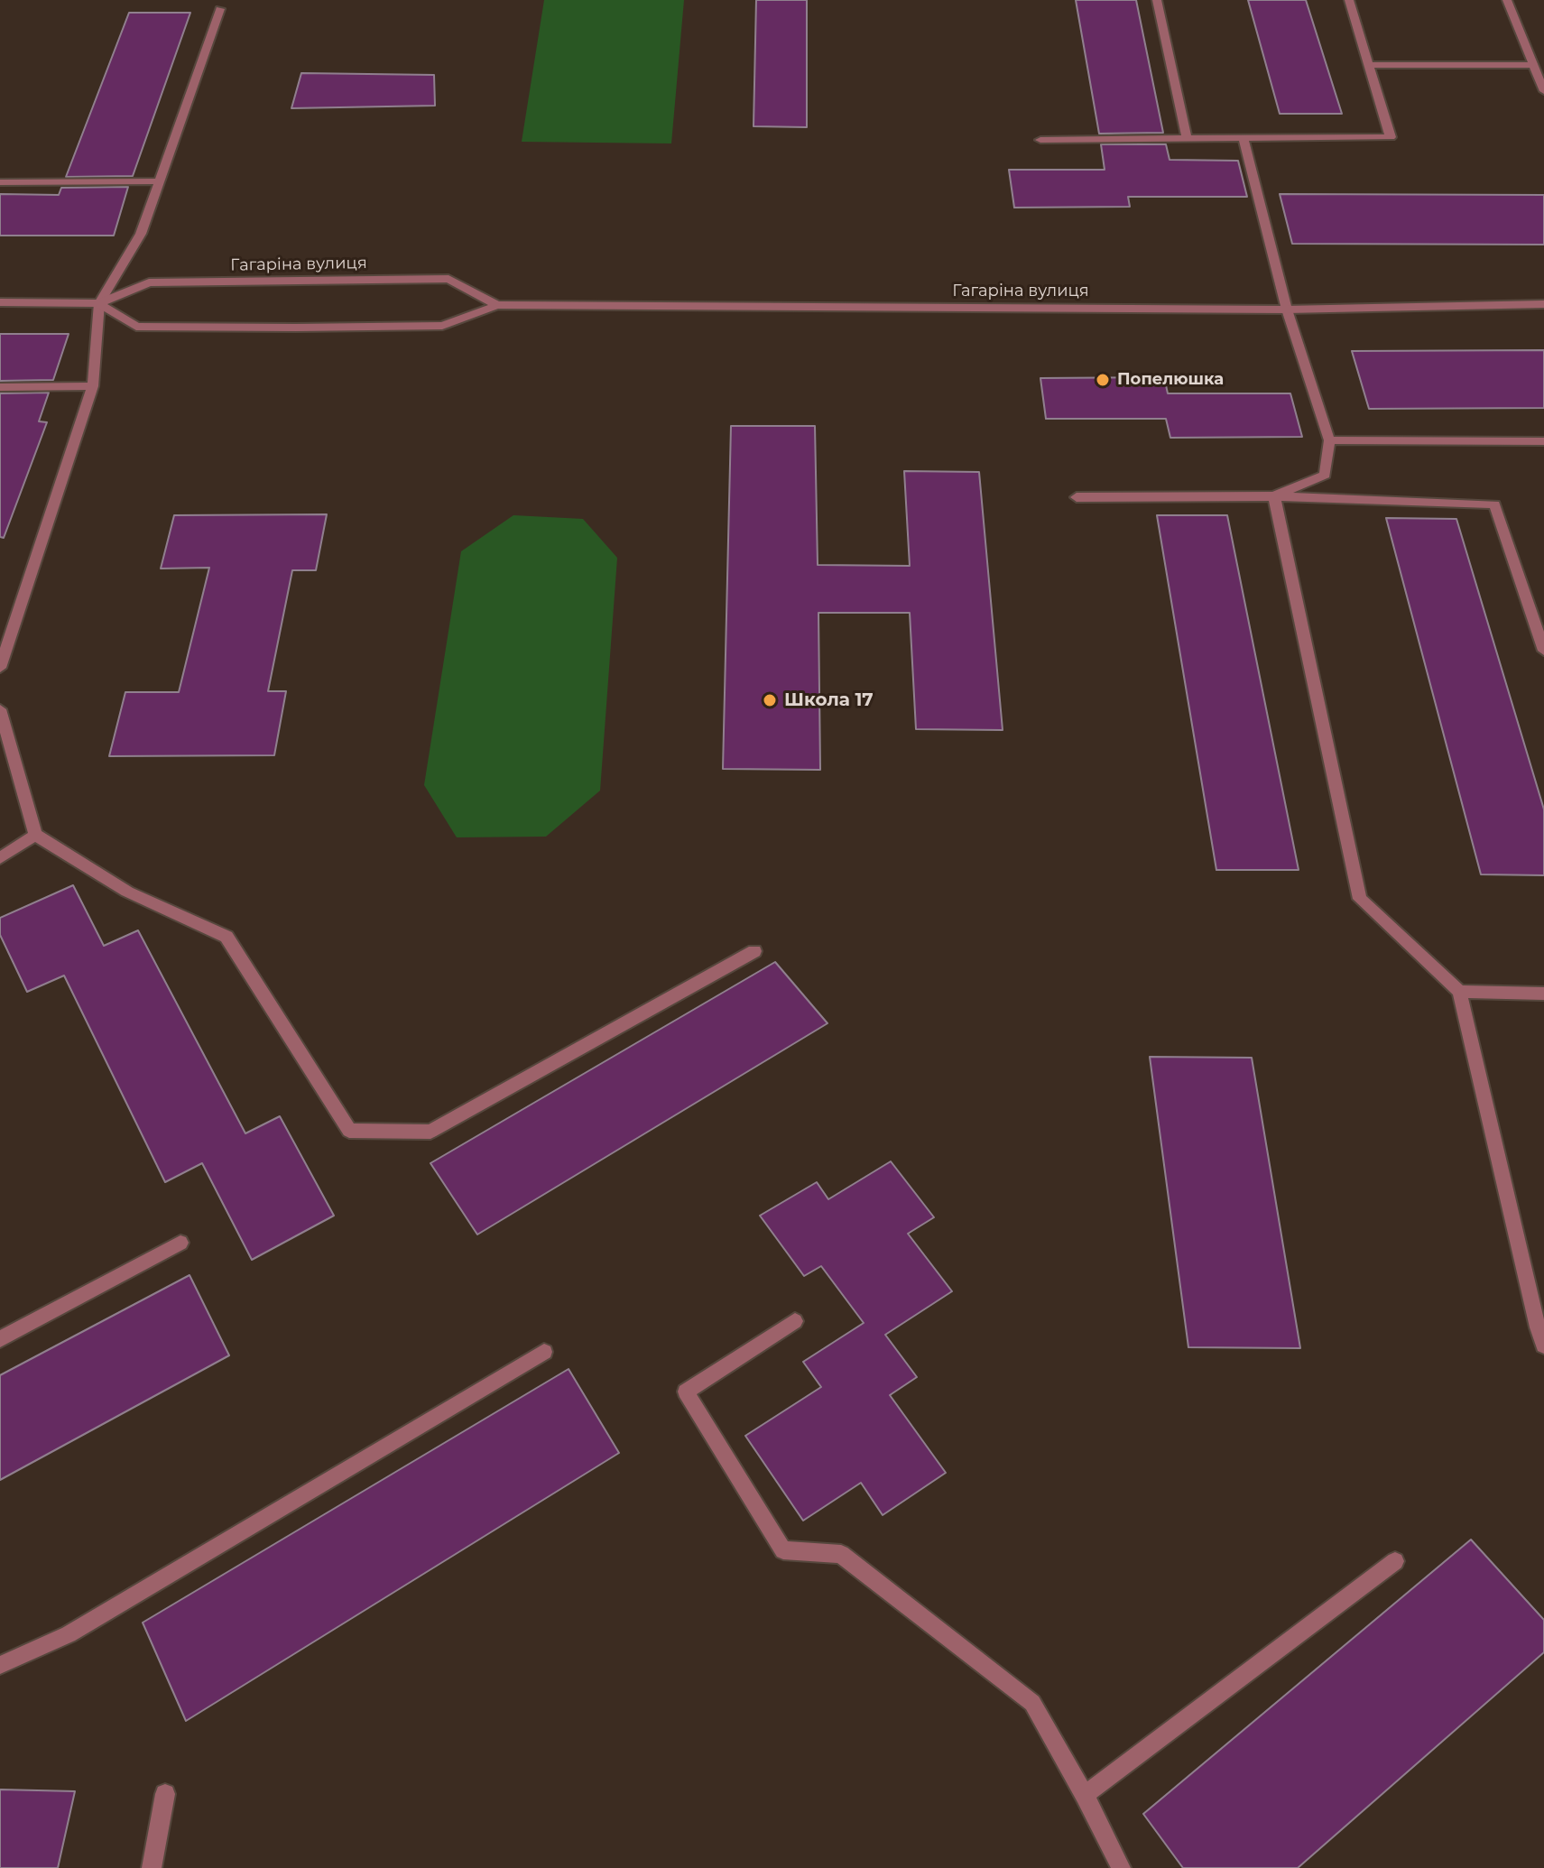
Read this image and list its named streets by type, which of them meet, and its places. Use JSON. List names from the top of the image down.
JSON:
{
  "streets": {
    "street": ["Гагаріна вулиця"]
  },
  "places": ["Попелюшка", "Школа 17"]
}
